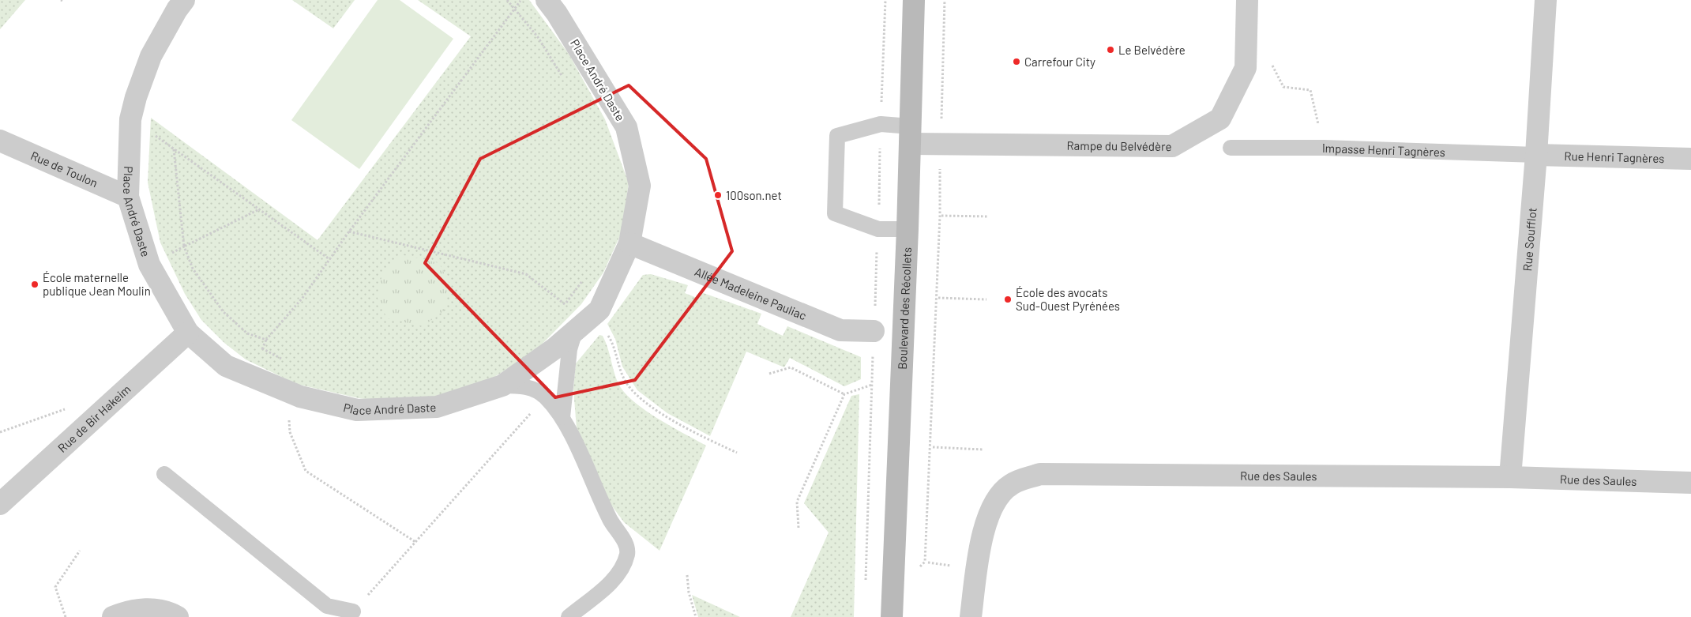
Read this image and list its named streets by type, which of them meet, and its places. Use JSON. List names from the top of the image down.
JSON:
{
  "streets": {
    "main road": ["Boulevard des Récollets"],
    "street": [
      "Place André Daste",
      "Rampe du Belvédère",
      "Rue Henri Tagnères",
      "Rue de Toulon",
      "Rue Soufflot",
      "Allée Madeleine Pauliac",
      "Rue de Bir Hakeim",
      "Rue des Saules"
    ],
    "lane": ["Impasse Henri Tagnères"]
  },
  "crossings": [
    ["Place André Daste", "Rue de Toulon"],
    ["Place André Daste", "Allée Madeleine Pauliac"],
    ["Place André Daste", "Rue de Bir Hakeim"],
    ["Rampe du Belvédère", "Boulevard des Récollets"],
    ["Impasse Henri Tagnères", "Rue Henri Tagnères"],
    ["Impasse Henri Tagnères", "Rue Soufflot"],
    ["Rue Henri Tagnères", "Rue Soufflot"],
    ["Rue Soufflot", "Rue des Saules"]
  ],
  "places": [
    "Le Belvédère",
    "Carrefour City",
    "100son.net",
    "École maternelle publique Jean Moulin",
    "École des avocats Sud-Ouest Pyrénées"
  ]
}
